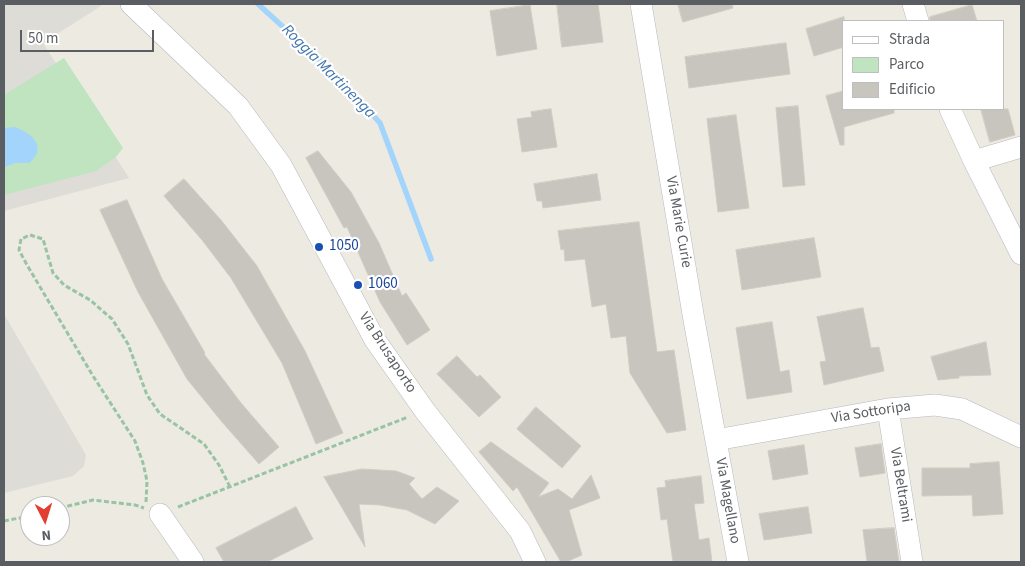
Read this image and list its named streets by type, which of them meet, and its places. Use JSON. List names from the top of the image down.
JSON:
{
  "streets": {
    "street": [
      "Via Marie Curie",
      "Via Brusaporto",
      "Via Sottoripa",
      "Via Beltrami",
      "Via Magellano"
    ]
  },
  "crossings": [
    ["Via Marie Curie", "Via Sottoripa"],
    ["Via Marie Curie", "Via Magellano"],
    ["Via Sottoripa", "Via Beltrami"],
    ["Via Sottoripa", "Via Magellano"]
  ],
  "water": ["Roggia Martinenga"],
  "places": ["1050", "1060"],
  "legend": ["Strada", "Parco", "Edificio"],
  "scale_bar": "50 m",
  "north": "bottom"
}
